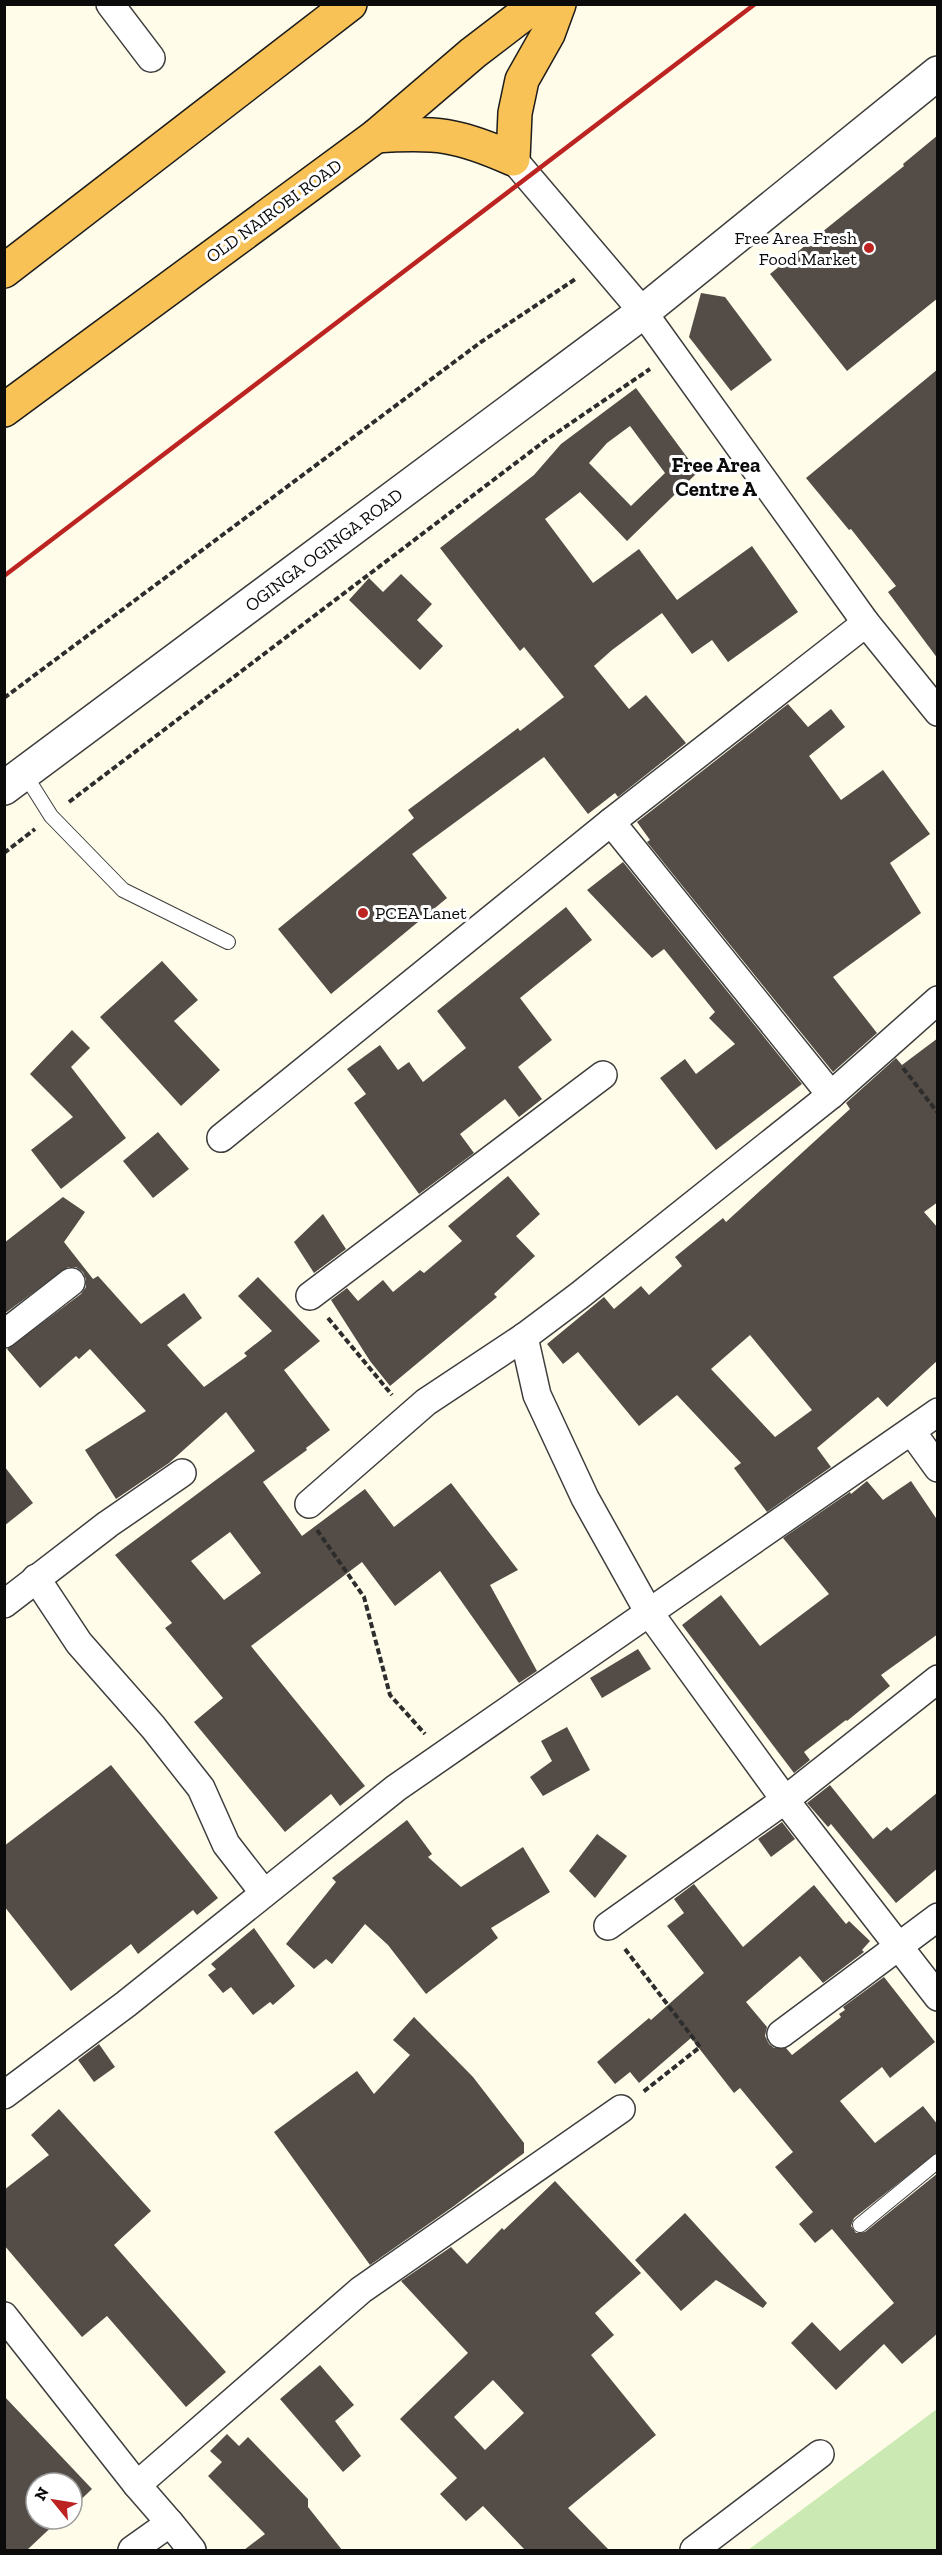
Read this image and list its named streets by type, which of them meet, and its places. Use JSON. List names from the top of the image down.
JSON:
{
  "streets": {
    "highway": ["OLD NAIROBI ROAD"],
    "street": ["OGINGA OGINGA ROAD"]
  },
  "districts": ["Free Area Centre A"],
  "places": ["Free Area Fresh Food Market", "PCEA Lanet"],
  "north": "top left"
}
